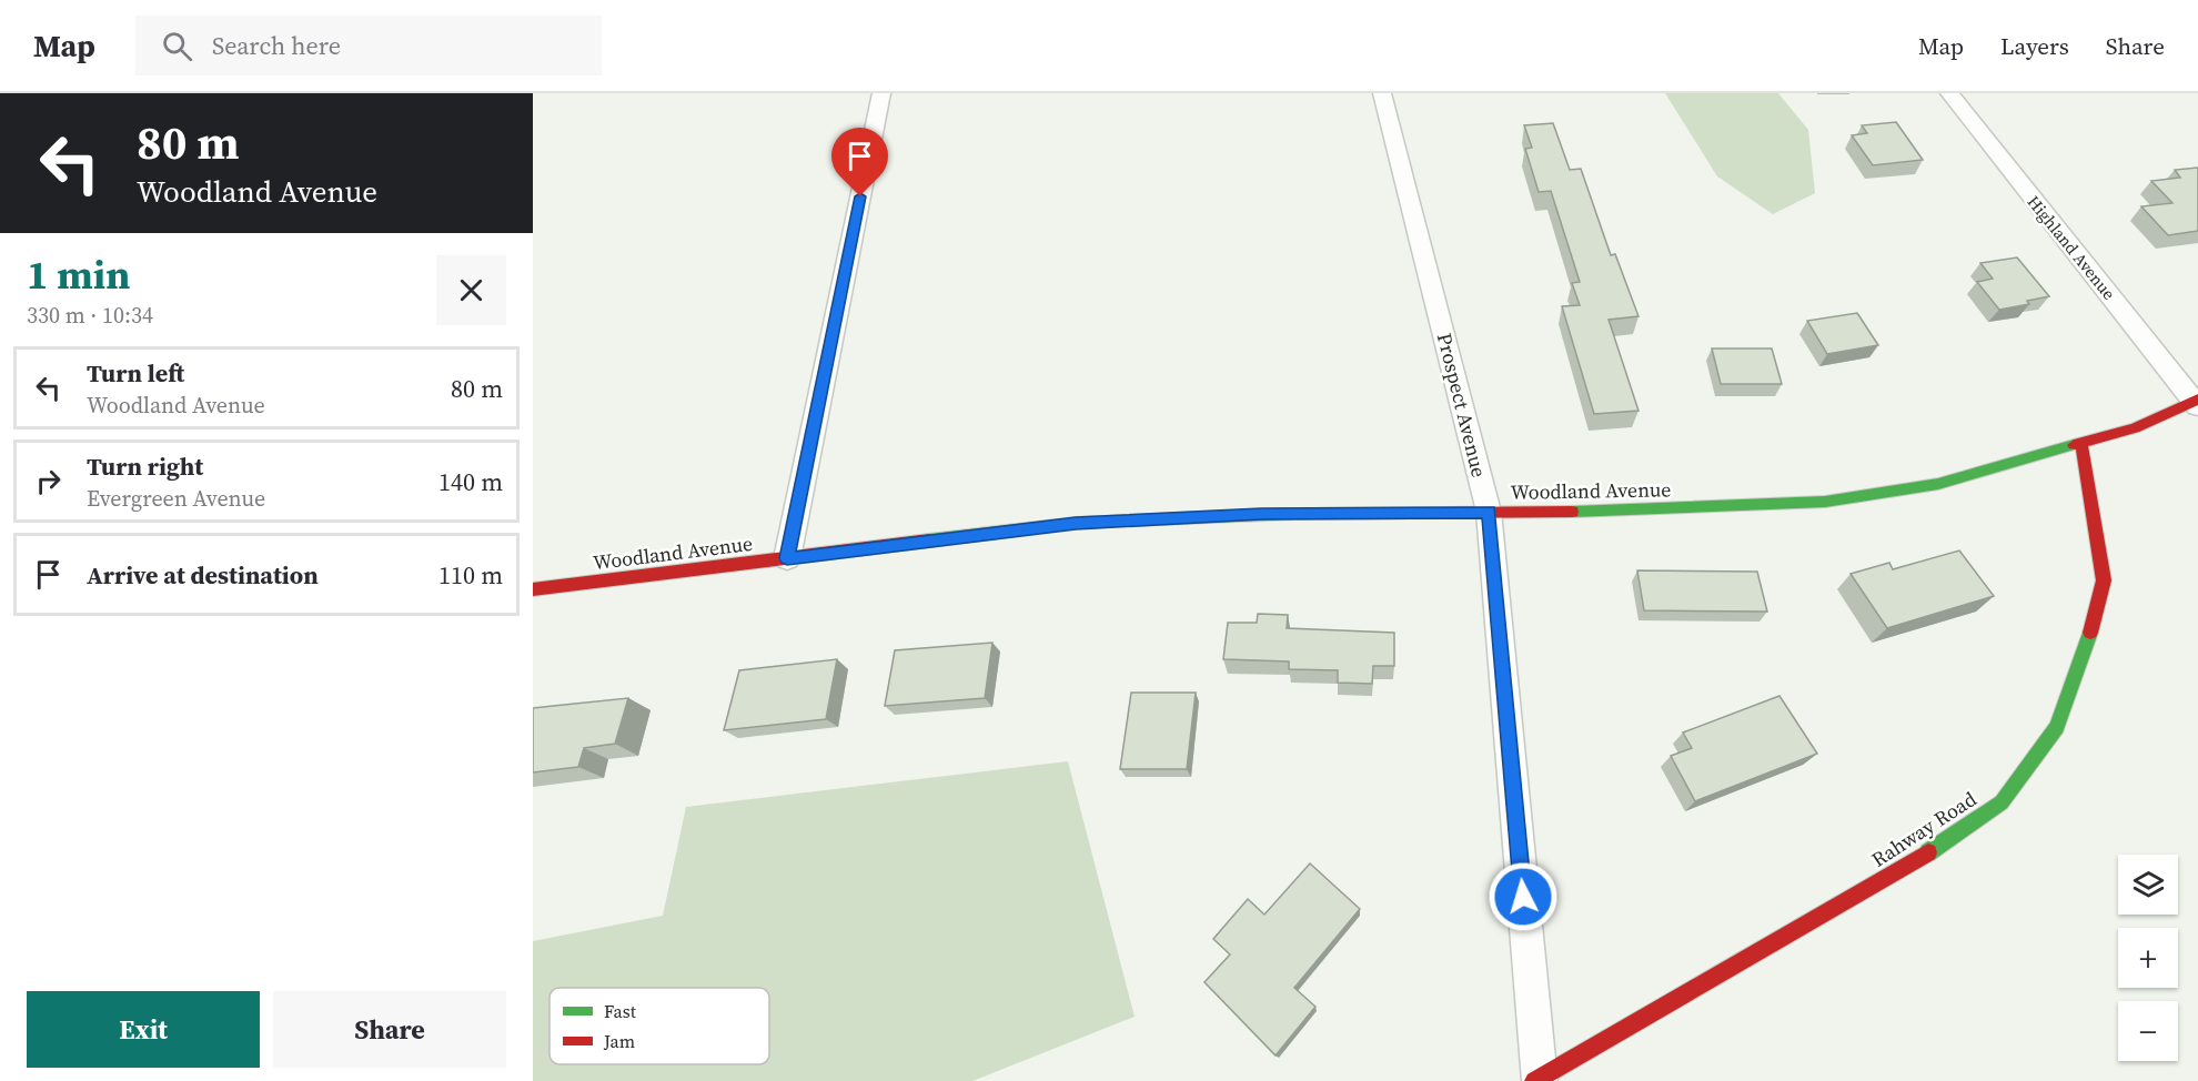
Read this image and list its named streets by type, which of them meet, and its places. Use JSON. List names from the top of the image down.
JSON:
{
  "streets": {
    "street": [
      "Highland Avenue",
      "Prospect Avenue",
      "Woodland Avenue",
      "Rahway Road"
    ]
  },
  "crossings": [
    ["Highland Avenue", "Woodland Avenue"],
    ["Prospect Avenue", "Woodland Avenue"],
    ["Prospect Avenue", "Rahway Road"],
    ["Woodland Avenue", "Rahway Road"]
  ],
  "legend": ["Fast", "Jam"],
  "page": {
    "header": "Map",
    "search": "Search here",
    "nav": ["Map", "Layers", "Share"],
    "turn": ["80 m", "Woodland Avenue"],
    "heading": ["1 min", "330 m · 10:34"],
    "list": [
      {
        "name": "Turn left",
        "note": "Woodland Avenue",
        "value": "80 m"
      },
      {
        "name": "Turn right",
        "note": "Evergreen Avenue",
        "value": "140 m"
      },
      {
        "name": "Arrive at destination",
        "value": "110 m"
      }
    ],
    "map_buttons": ["+", "−"],
    "buttons": ["Exit", "Share"]
  }
}
